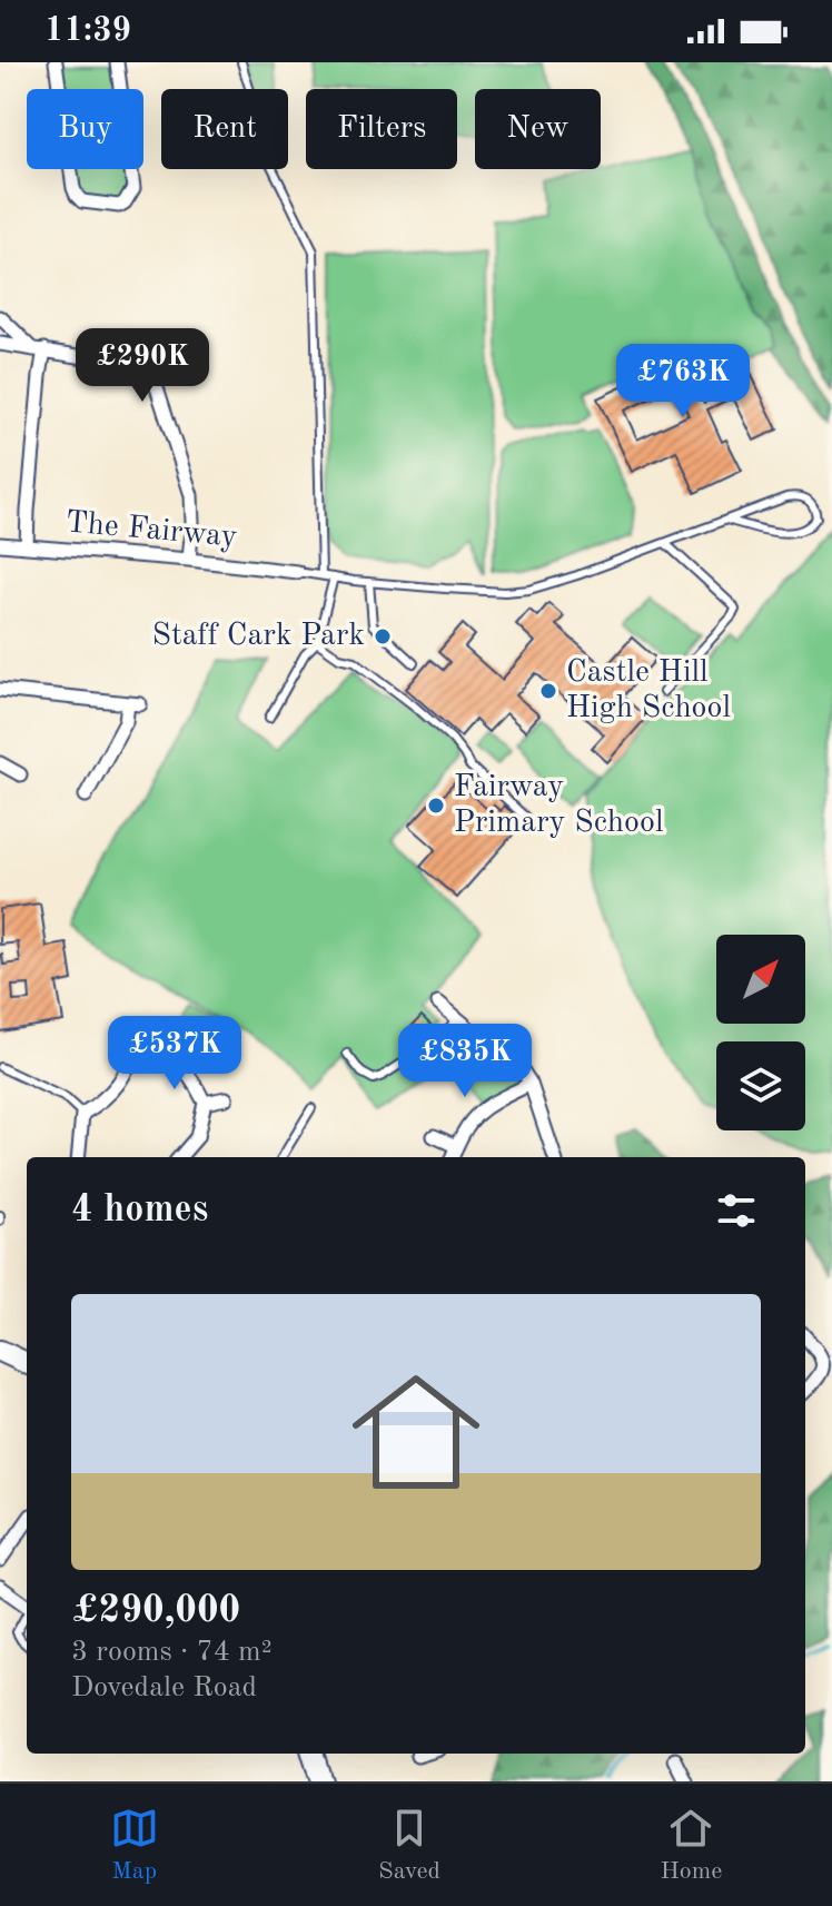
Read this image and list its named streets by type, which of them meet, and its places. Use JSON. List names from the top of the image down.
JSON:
{
  "streets": {
    "street": ["The Fairway"]
  },
  "places": ["Staff Cark Park", "Castle Hill High School", "Fairway Primary School"],
  "north": "top right",
  "page": {
    "status": "11:39",
    "chip": [
      "Buy",
      "Rent",
      "Filters",
      "New"
    ],
    "price": [
      "£290K",
      "£763K",
      "£537K",
      "£835K"
    ],
    "heading": "4 homes",
    "list": [
      {
        "name": "£290,000",
        "note": "3 rooms · 74 m² · Dovedale Road"
      }
    ],
    "tabs": ["Map", "Saved", "Home"]
  }
}
